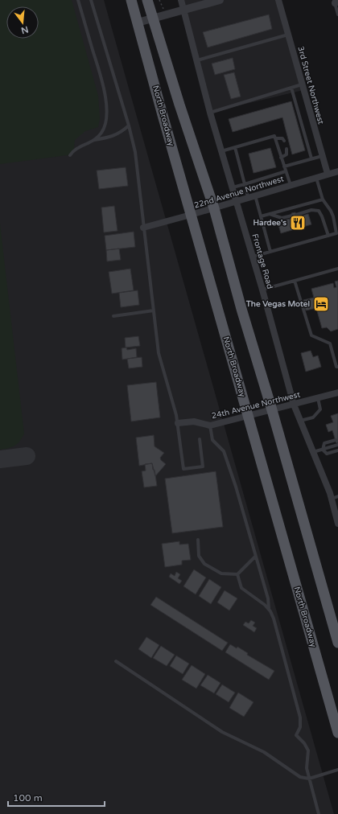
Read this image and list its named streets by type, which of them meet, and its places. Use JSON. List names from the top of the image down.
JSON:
{
  "streets": {
    "main road": ["North Broadway"],
    "street": [
      "3rd Street Northwest",
      "22nd Avenue Northwest",
      "Frontage Road",
      "24th Avenue Northwest"
    ]
  },
  "crossings": [
    ["3rd Street Northwest", "22nd Avenue Northwest"],
    ["North Broadway", "22nd Avenue Northwest"],
    ["North Broadway", "24th Avenue Northwest"],
    ["22nd Avenue Northwest", "Frontage Road"],
    ["Frontage Road", "24th Avenue Northwest"]
  ],
  "places": {
    "restaurant": ["Hardee's"],
    "hotel": ["The Vegas Motel"]
  },
  "scale_bar": "100 m",
  "north": "bottom"
}
